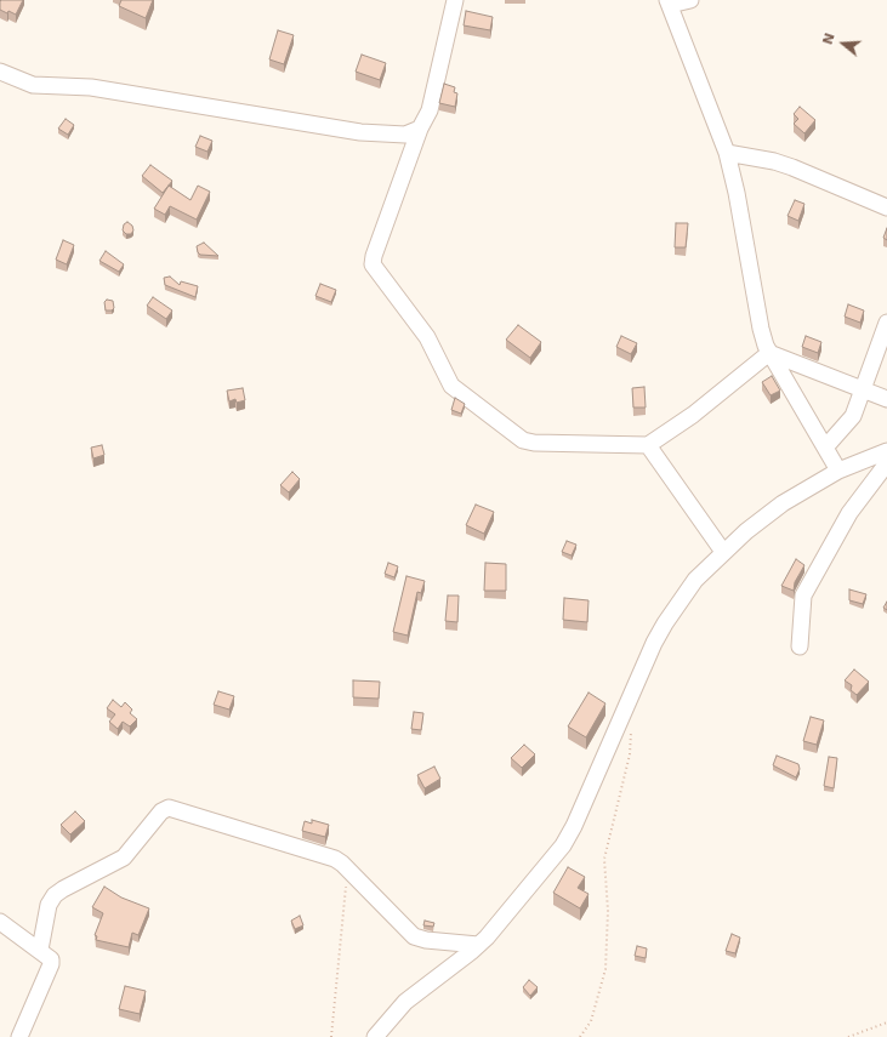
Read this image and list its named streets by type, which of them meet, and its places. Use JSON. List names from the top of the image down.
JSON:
{
  "north": "left"
}
